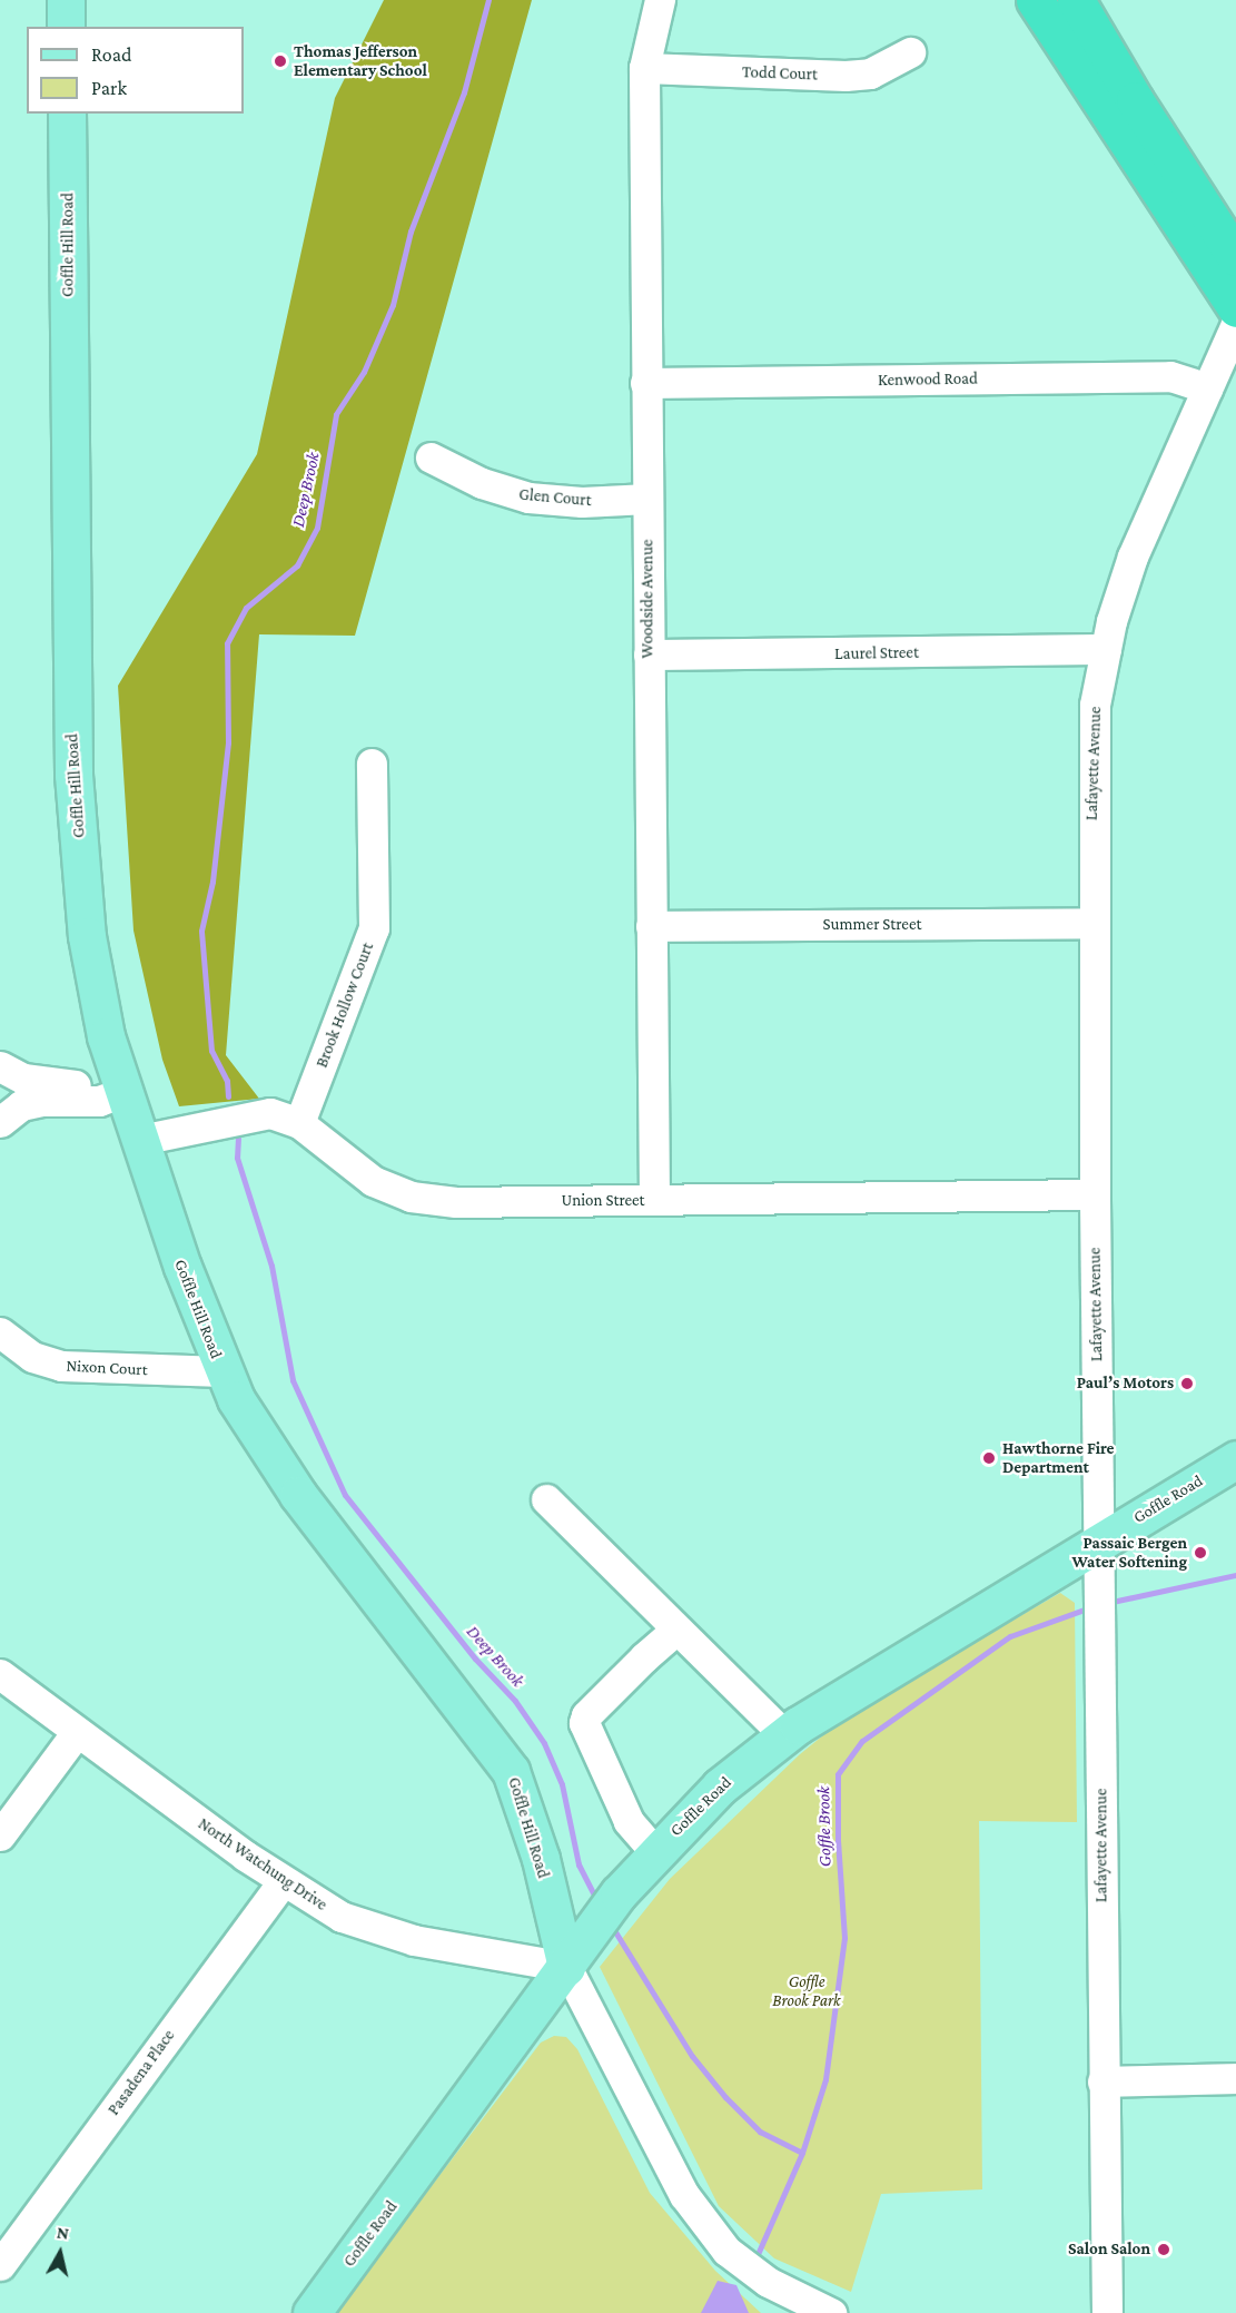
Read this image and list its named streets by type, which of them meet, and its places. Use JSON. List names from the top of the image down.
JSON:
{
  "streets": {
    "main road": ["Goffle Hill Road", "Goffle Road"],
    "street": [
      "Todd Court",
      "Kenwood Road",
      "Glen Court",
      "Woodside Avenue",
      "Laurel Street",
      "Lafayette Avenue",
      "Summer Street",
      "Brook Hollow Court",
      "Union Street",
      "Nixon Court",
      "North Watchung Drive",
      "Pasadena Place"
    ]
  },
  "crossings": [
    ["Todd Court", "Woodside Avenue"],
    ["Goffle Hill Road", "Union Street"],
    ["Goffle Hill Road", "Nixon Court"],
    ["Goffle Hill Road", "Goffle Road"],
    ["Goffle Hill Road", "North Watchung Drive"],
    ["Kenwood Road", "Woodside Avenue"],
    ["Kenwood Road", "Lafayette Avenue"],
    ["Glen Court", "Woodside Avenue"],
    ["Woodside Avenue", "Laurel Street"],
    ["Woodside Avenue", "Summer Street"],
    ["Woodside Avenue", "Union Street"],
    ["Laurel Street", "Lafayette Avenue"],
    ["Lafayette Avenue", "Summer Street"],
    ["Lafayette Avenue", "Union Street"],
    ["Lafayette Avenue", "Goffle Road"],
    ["Brook Hollow Court", "Union Street"],
    ["Goffle Road", "North Watchung Drive"],
    ["North Watchung Drive", "Pasadena Place"]
  ],
  "water": ["Deep Brook", "Goffle Brook"],
  "parks": ["Goffle Brook Park"],
  "places": [
    "Thomas Jefferson Elementary School",
    "Paul’s Motors",
    "Hawthorne Fire Department",
    "Passaic Bergen Water Softening",
    "Salon Salon"
  ],
  "legend": ["Road", "Park"],
  "north": "top"
}
